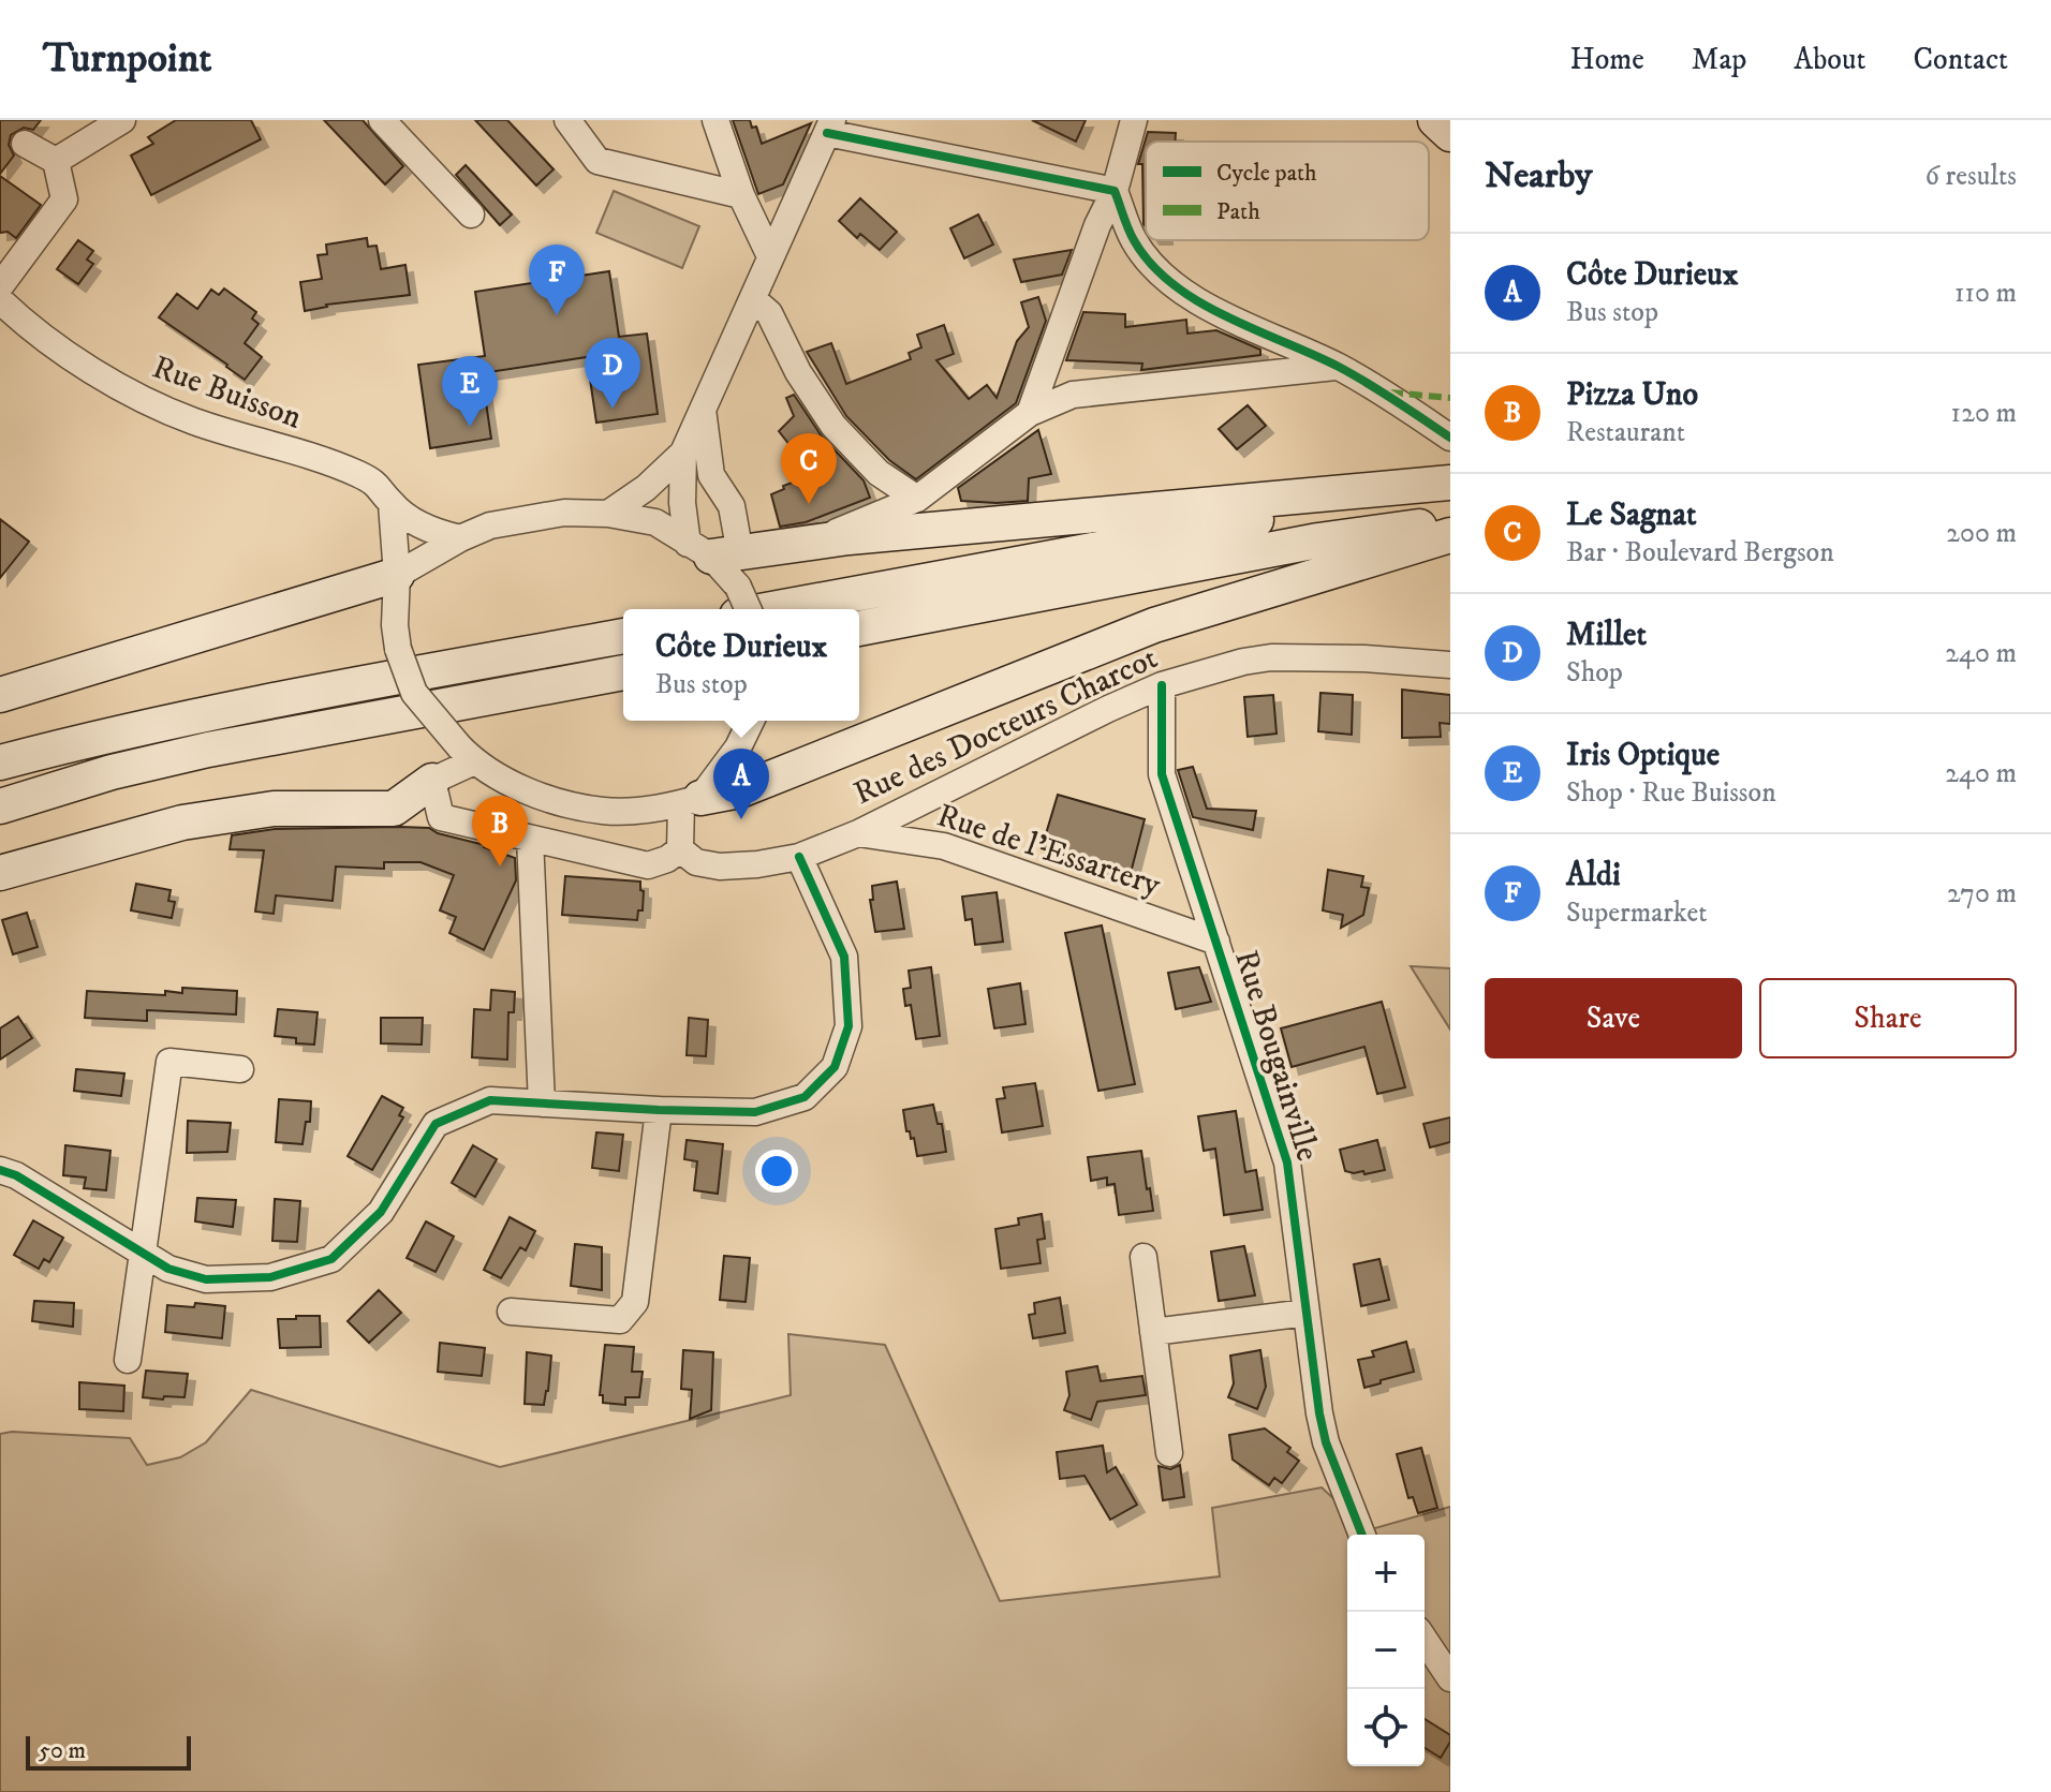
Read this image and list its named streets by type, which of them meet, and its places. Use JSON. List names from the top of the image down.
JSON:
{
  "streets": {
    "street": [
      "Rue Buisson",
      "Rue des Docteurs Charcot",
      "Rue de l'Essartery",
      "Rue Bougainville"
    ]
  },
  "crossings": [
    ["Rue des Docteurs Charcot", "Rue de l'Essartery"],
    ["Rue des Docteurs Charcot", "Rue Bougainville"],
    ["Rue de l'Essartery", "Rue Bougainville"]
  ],
  "legend": ["Cycle path", "Path"],
  "scale_bar": "50 m",
  "page": {
    "header": "Turnpoint",
    "nav": [
      "Home",
      "Map",
      "About",
      "Contact"
    ],
    "heading": ["Nearby", "6 results"],
    "list": [
      {
        "mark": "A",
        "name": "Côte Durieux",
        "note": "Bus stop",
        "value": "110 m"
      },
      {
        "mark": "B",
        "name": "Pizza Uno",
        "note": "Restaurant",
        "value": "120 m"
      },
      {
        "mark": "C",
        "name": "Le Sagnat",
        "note": "Bar · Boulevard Bergson",
        "value": "200 m"
      },
      {
        "mark": "D",
        "name": "Millet",
        "note": "Shop",
        "value": "240 m"
      },
      {
        "mark": "E",
        "name": "Iris Optique",
        "note": "Shop · Rue Buisson",
        "value": "240 m"
      },
      {
        "mark": "F",
        "name": "Aldi",
        "note": "Supermarket",
        "value": "270 m"
      }
    ],
    "pins": [
      "F",
      "D",
      "E",
      "C",
      "A",
      "B"
    ],
    "popup": ["Côte Durieux", "Bus stop"],
    "buttons": ["Save", "Share"],
    "map_buttons": ["+", "−"],
    "scale": "50 m"
  }
}
